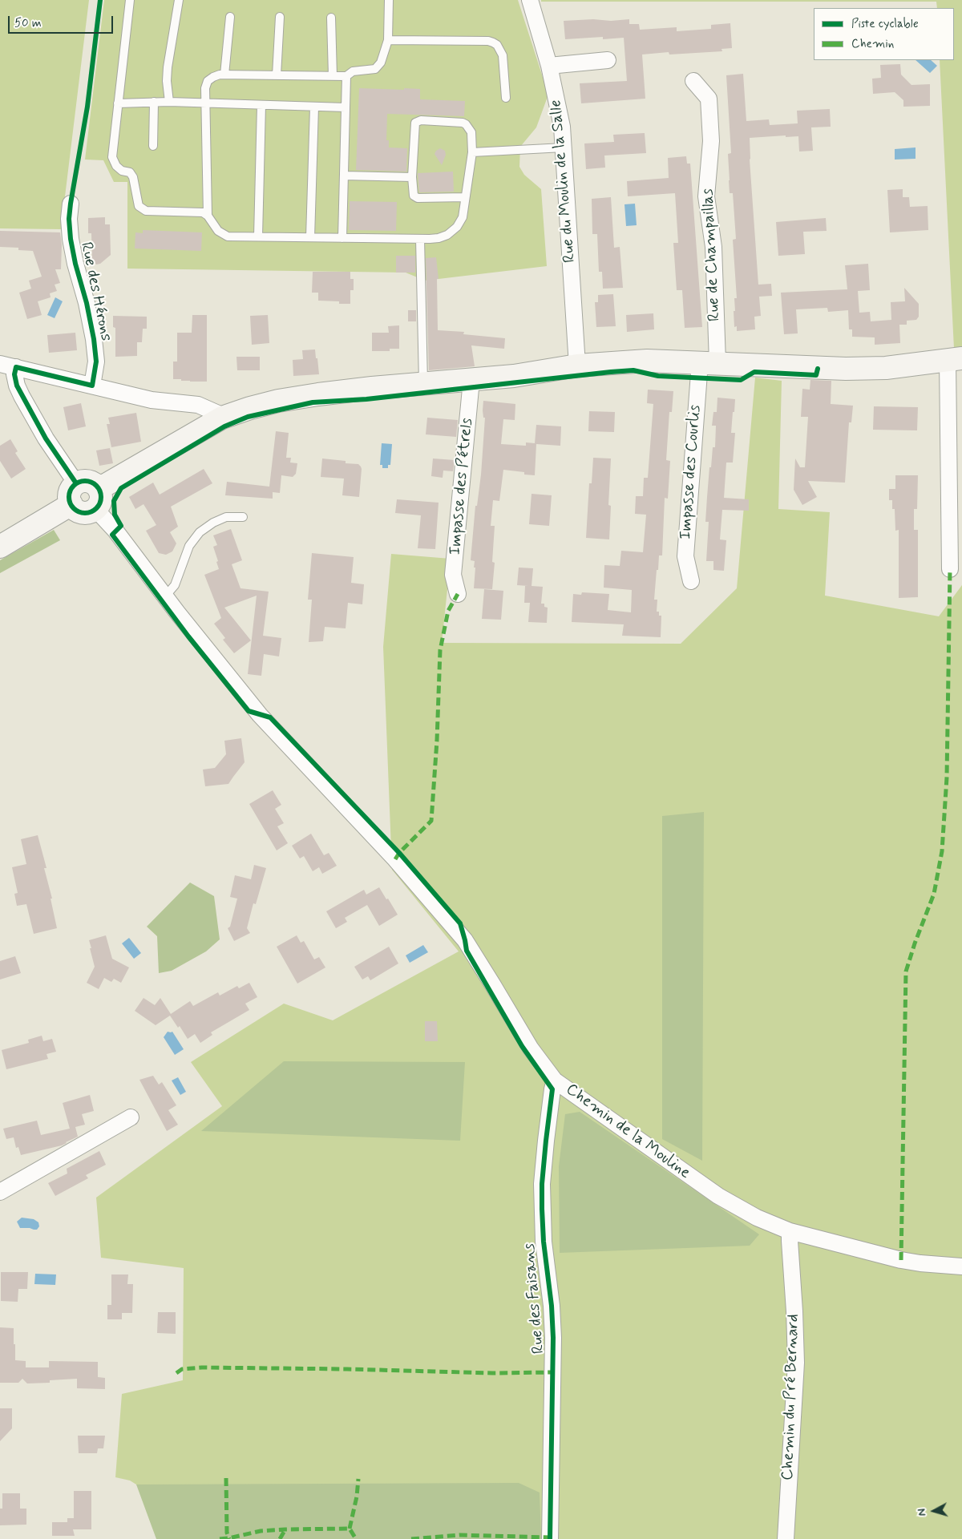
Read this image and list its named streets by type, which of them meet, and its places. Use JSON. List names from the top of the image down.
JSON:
{
  "streets": {
    "street": [
      "Rue du Moulin de la Salle",
      "Rue de Champaillas",
      "Rue des Hérons",
      "Impasse des Courlis",
      "Impasse des Pétrels",
      "Chemin de la Mouline",
      "Rue des Faisans",
      "Chemin du Pré Bernard"
    ]
  },
  "crossings": [
    ["Rue de Champaillas", "Impasse des Courlis"],
    ["Chemin de la Mouline", "Rue des Faisans"],
    ["Chemin de la Mouline", "Chemin du Pré Bernard"]
  ],
  "legend": ["Piste cyclable", "Chemin"],
  "scale_bar": "50 m",
  "north": "left"
}
